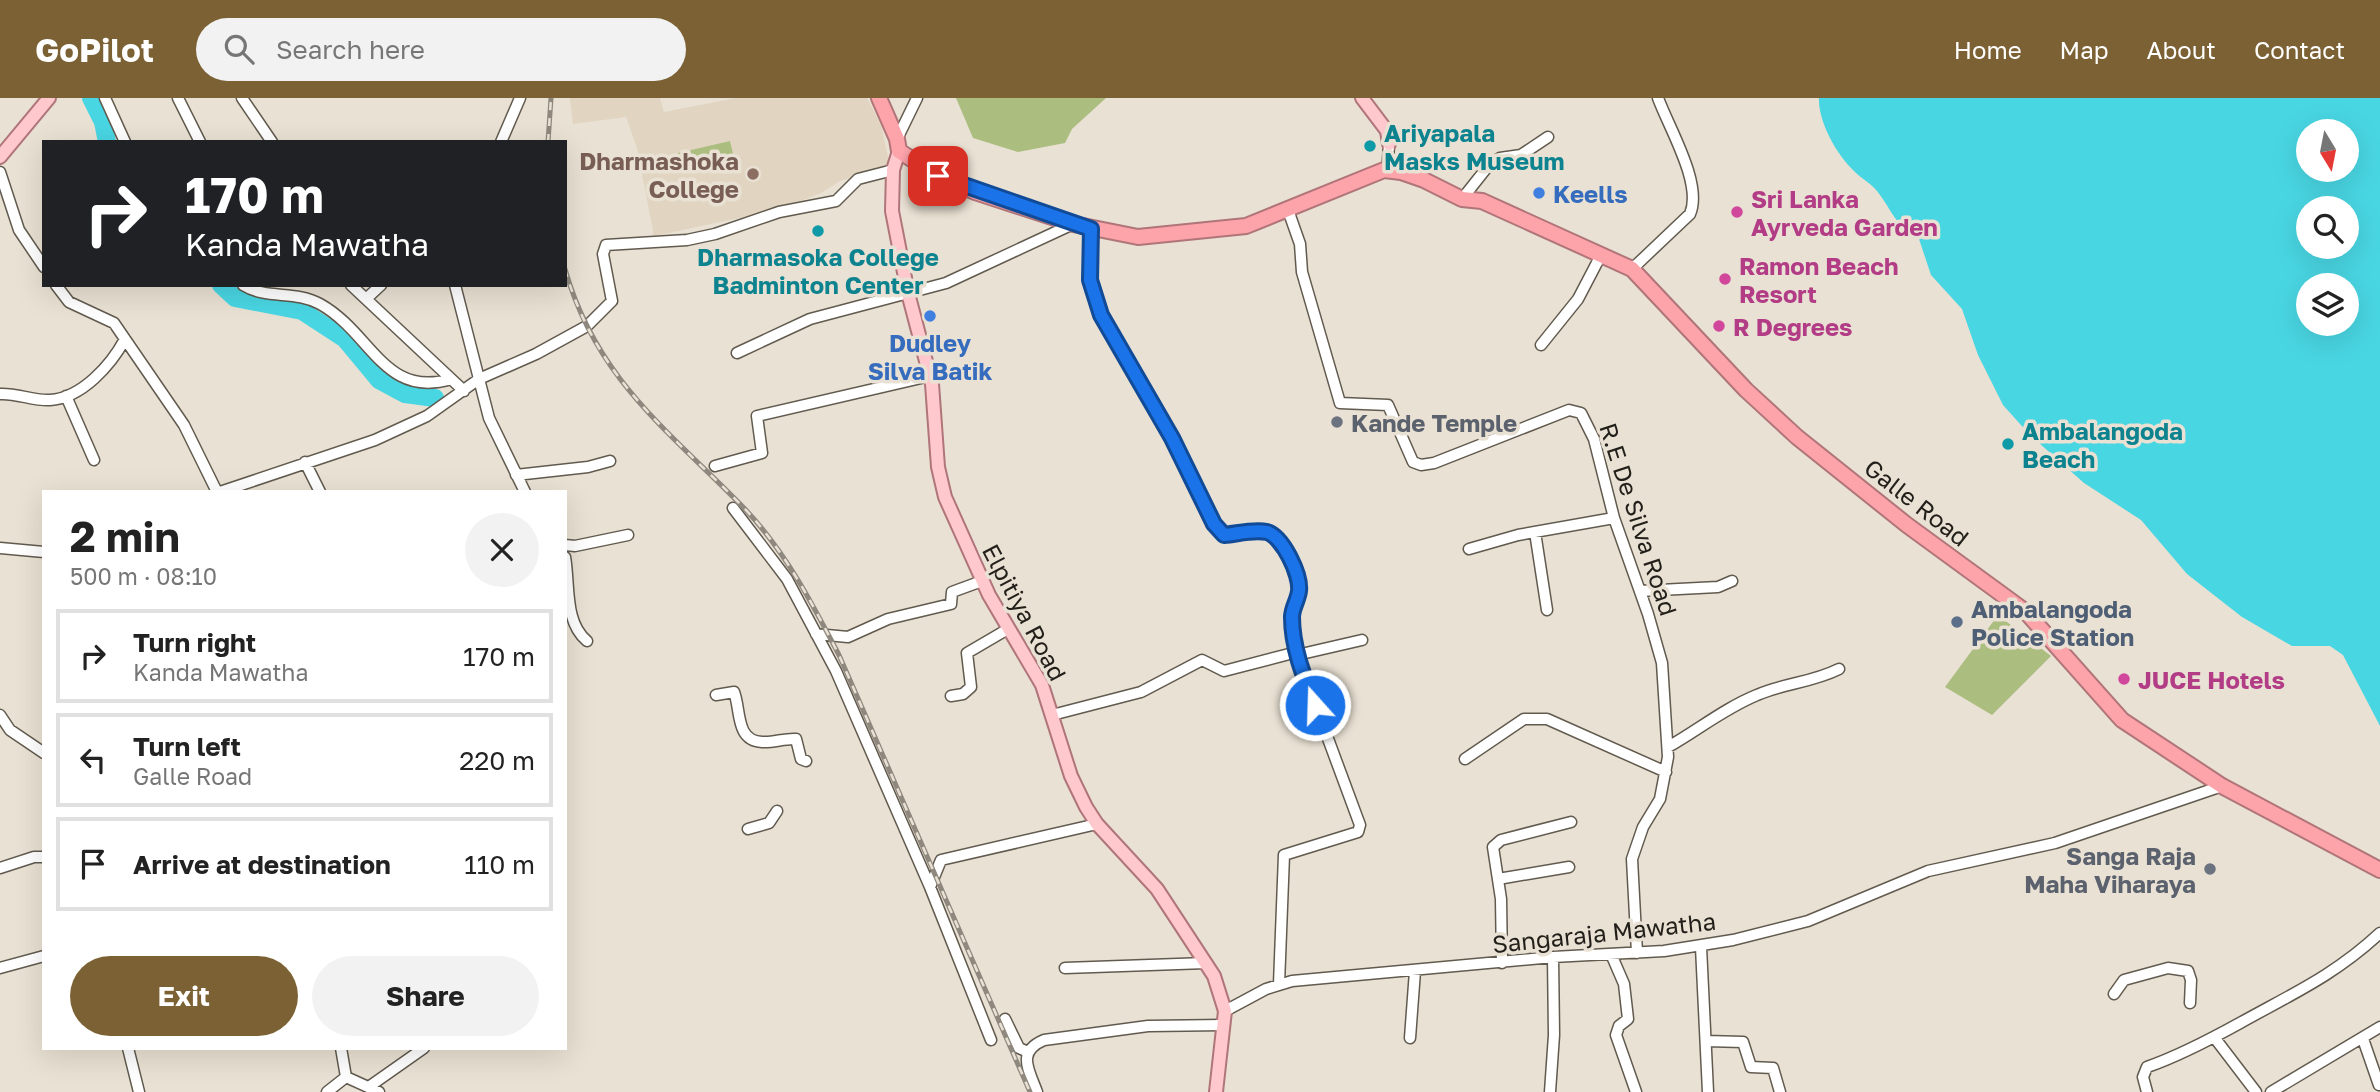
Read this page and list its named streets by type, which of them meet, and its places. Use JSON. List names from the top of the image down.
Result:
{
  "streets": {
    "highway": ["Galle Road"],
    "main road": ["Elpitiya Road"],
    "street": ["R.E De Silva Road", "Sangaraja Mawatha"]
  },
  "crossings": [
    ["Galle Road", "R.E De Silva Road"],
    ["Galle Road", "Elpitiya Road"],
    ["Galle Road", "Sangaraja Mawatha"],
    ["R.E De Silva Road", "Sangaraja Mawatha"],
    ["Elpitiya Road", "Sangaraja Mawatha"]
  ],
  "places": [
    "Ariyapala Masks Museum",
    "Dharmashoka College",
    "Keells",
    "Sri Lanka Ayrveda Garden",
    "Dharmasoka College Badminton Center",
    "Ramon Beach Resort",
    "Dudley Silva Batik",
    "R Degrees",
    "Kande Temple",
    "Ambalangoda Beach",
    "Ambalangoda Police Station",
    "JUCE Hotels",
    "Sanga Raja Maha Viharaya"
  ],
  "north": "bottom",
  "page": {
    "header": "GoPilot",
    "search": "Search here",
    "nav": [
      "Home",
      "Map",
      "About",
      "Contact"
    ],
    "turn": ["170 m", "Kanda Mawatha"],
    "heading": ["2 min", "500 m · 08:10"],
    "list": [
      {
        "name": "Turn right",
        "note": "Kanda Mawatha",
        "value": "170 m"
      },
      {
        "name": "Turn left",
        "note": "Galle Road",
        "value": "220 m"
      },
      {
        "name": "Arrive at destination",
        "value": "110 m"
      }
    ],
    "buttons": ["Exit", "Share"]
  }
}
